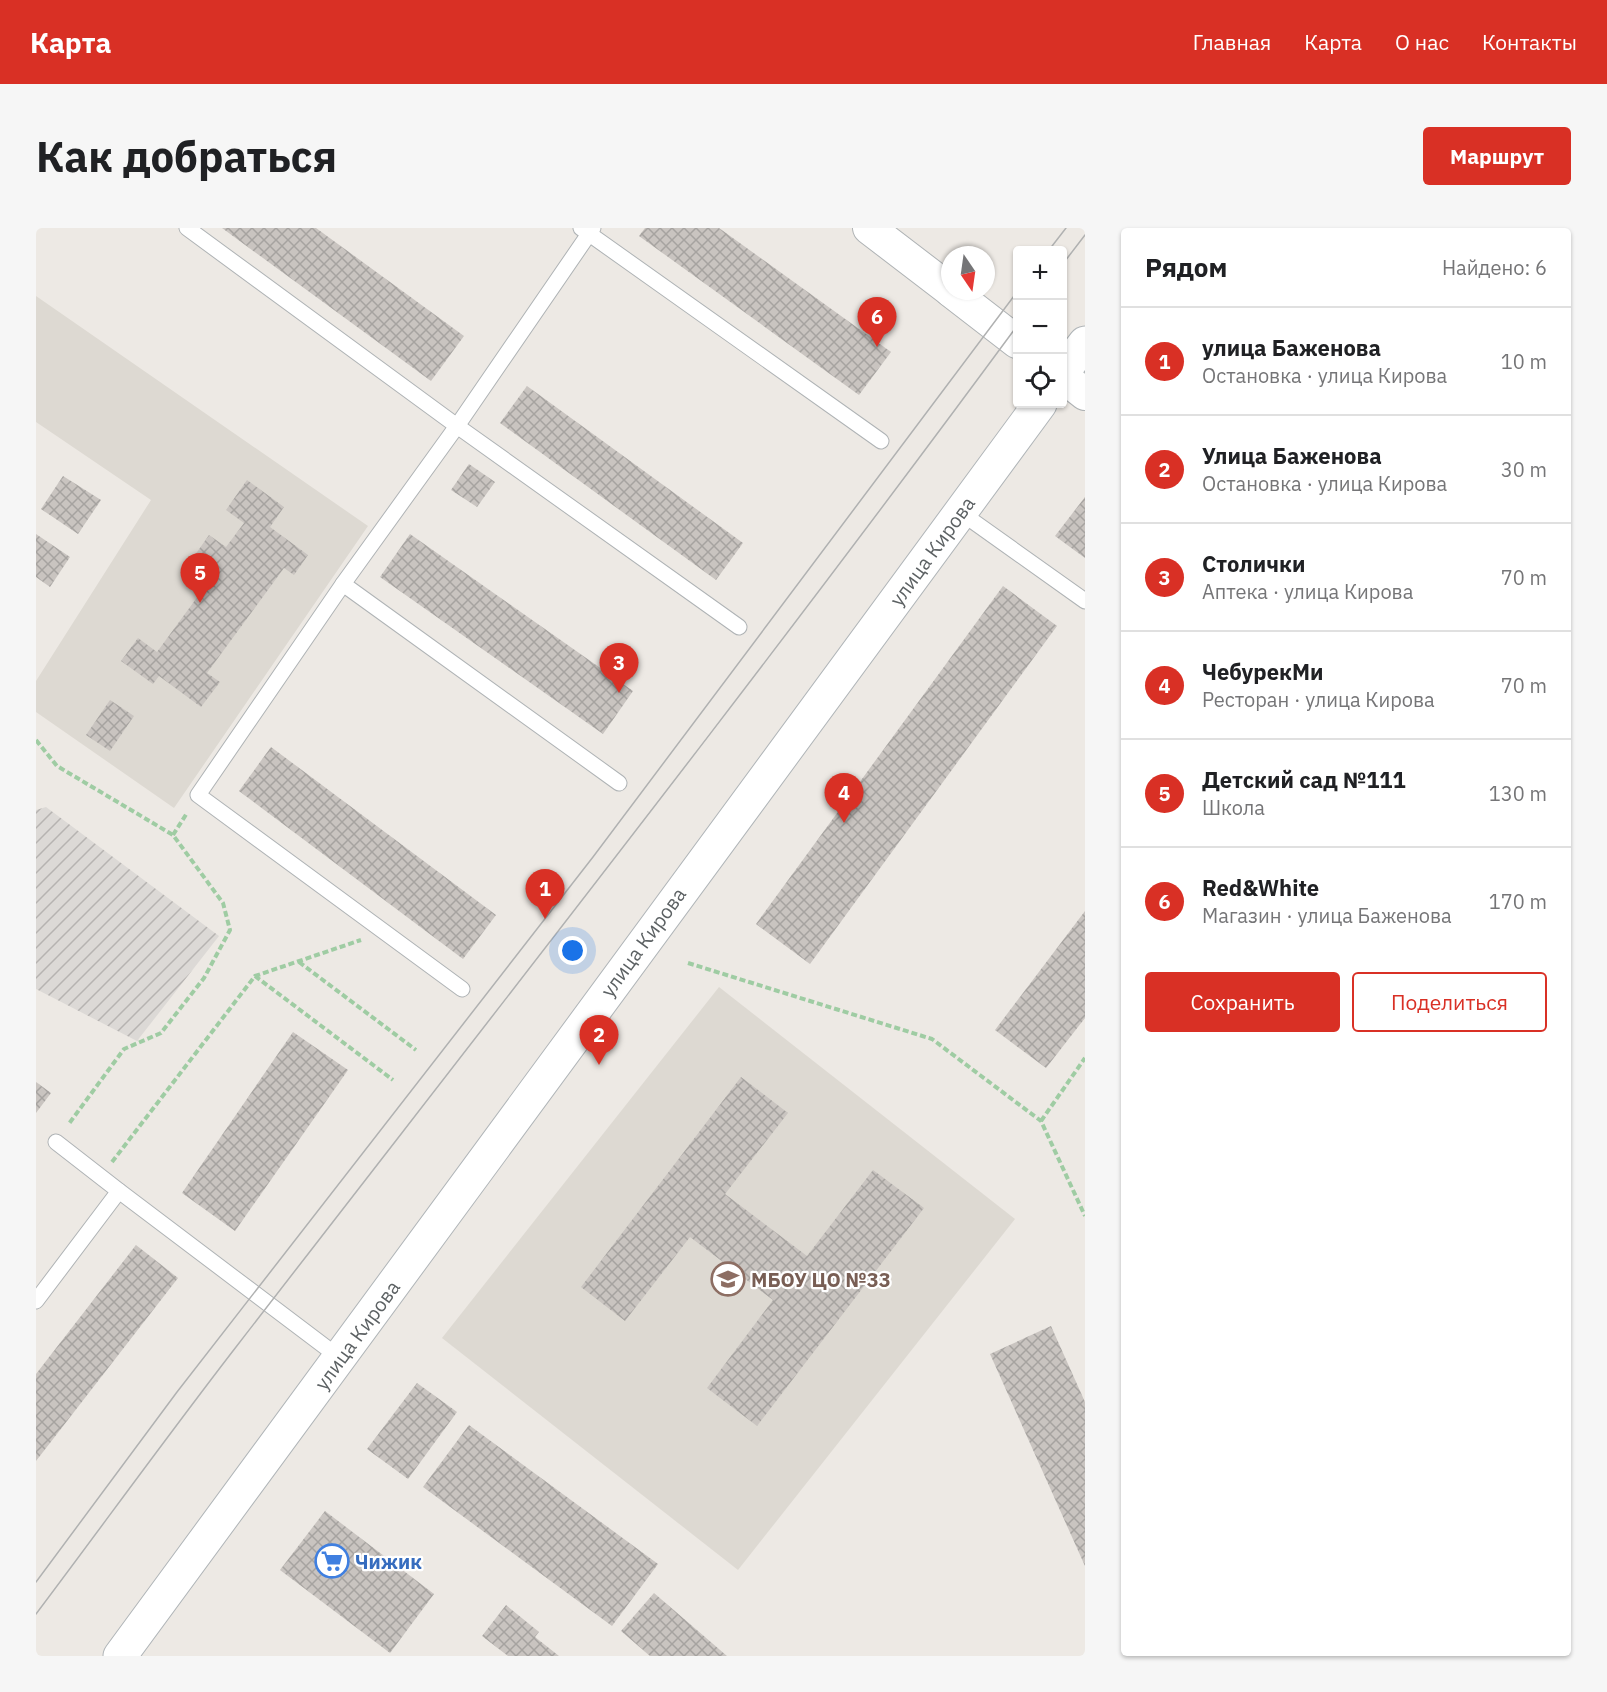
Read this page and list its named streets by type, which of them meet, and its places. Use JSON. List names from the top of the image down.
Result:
{
  "streets": {
    "street": ["улица Кирова"]
  },
  "places": {
    "school or university": ["МБОУ ЦО №33"],
    "supermarket": ["Чижик"]
  },
  "north": "bottom",
  "page": {
    "header": "Карта",
    "nav": [
      "Главная",
      "Карта",
      "О нас",
      "Контакты"
    ],
    "buttons": [
      "Маршрут",
      ["Сохранить", "Поделиться"]
    ],
    "title": "Как добраться",
    "heading": ["Рядом", "Найдено: 6"],
    "map_buttons": ["+", "−"],
    "pins": [
      "6",
      "5",
      "3",
      "4",
      "1",
      "2"
    ],
    "list": [
      {
        "mark": "1",
        "name": "улица Баженова",
        "note": "Остановка · улица Кирова",
        "value": "10 m"
      },
      {
        "mark": "2",
        "name": "Улица Баженова",
        "note": "Остановка · улица Кирова",
        "value": "30 m"
      },
      {
        "mark": "3",
        "name": "Столички",
        "note": "Аптека · улица Кирова",
        "value": "70 m"
      },
      {
        "mark": "4",
        "name": "ЧебурекМи",
        "note": "Ресторан · улица Кирова",
        "value": "70 m"
      },
      {
        "mark": "5",
        "name": "Детский сад №111",
        "note": "Школа",
        "value": "130 m"
      },
      {
        "mark": "6",
        "name": "Red&White",
        "note": "Магазин · улица Баженова",
        "value": "170 m"
      }
    ]
  }
}
